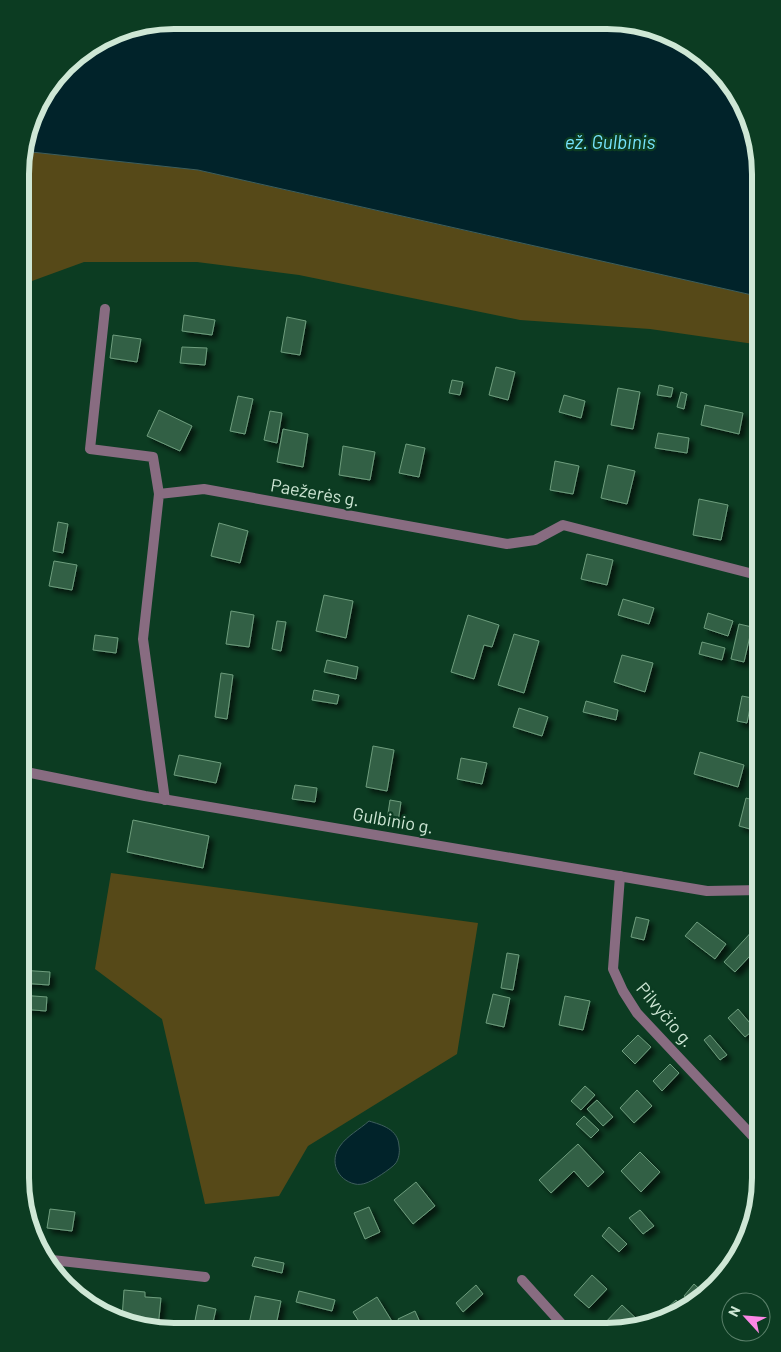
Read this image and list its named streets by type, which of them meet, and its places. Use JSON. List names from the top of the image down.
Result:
{
  "streets": {
    "street": ["Paežerės g.", "Gulbinio g.", "Pilvyčio g."]
  },
  "crossings": [
    ["Gulbinio g.", "Pilvyčio g."]
  ],
  "water": ["ež. Gulbinis"],
  "north": "top left"
}
